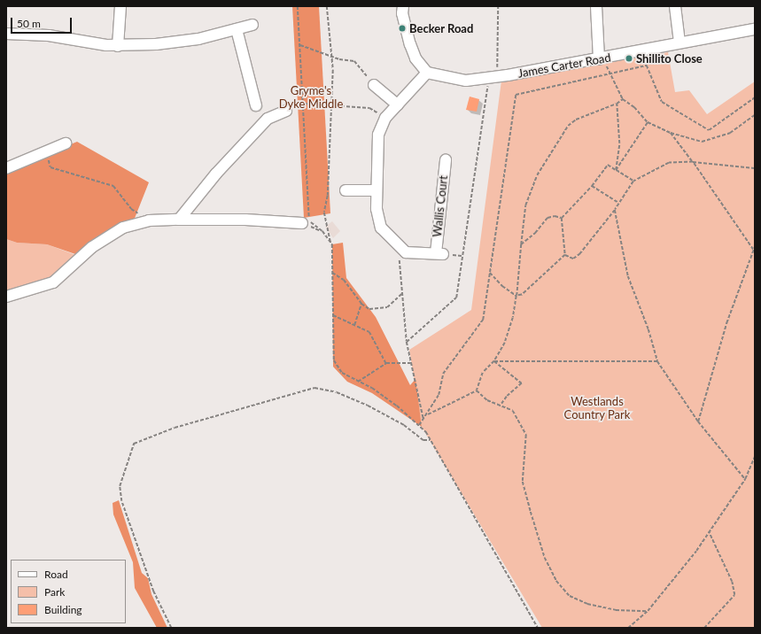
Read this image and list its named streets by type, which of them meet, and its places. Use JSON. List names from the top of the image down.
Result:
{
  "streets": {
    "street": ["James Carter Road", "Wallis Court"]
  },
  "parks": ["Gryme's Dyke Middle", "Westlands Country Park"],
  "places": ["Becker Road", "Shillito Close"],
  "legend": ["Road", "Park", "Building"],
  "scale_bar": "50 m"
}
